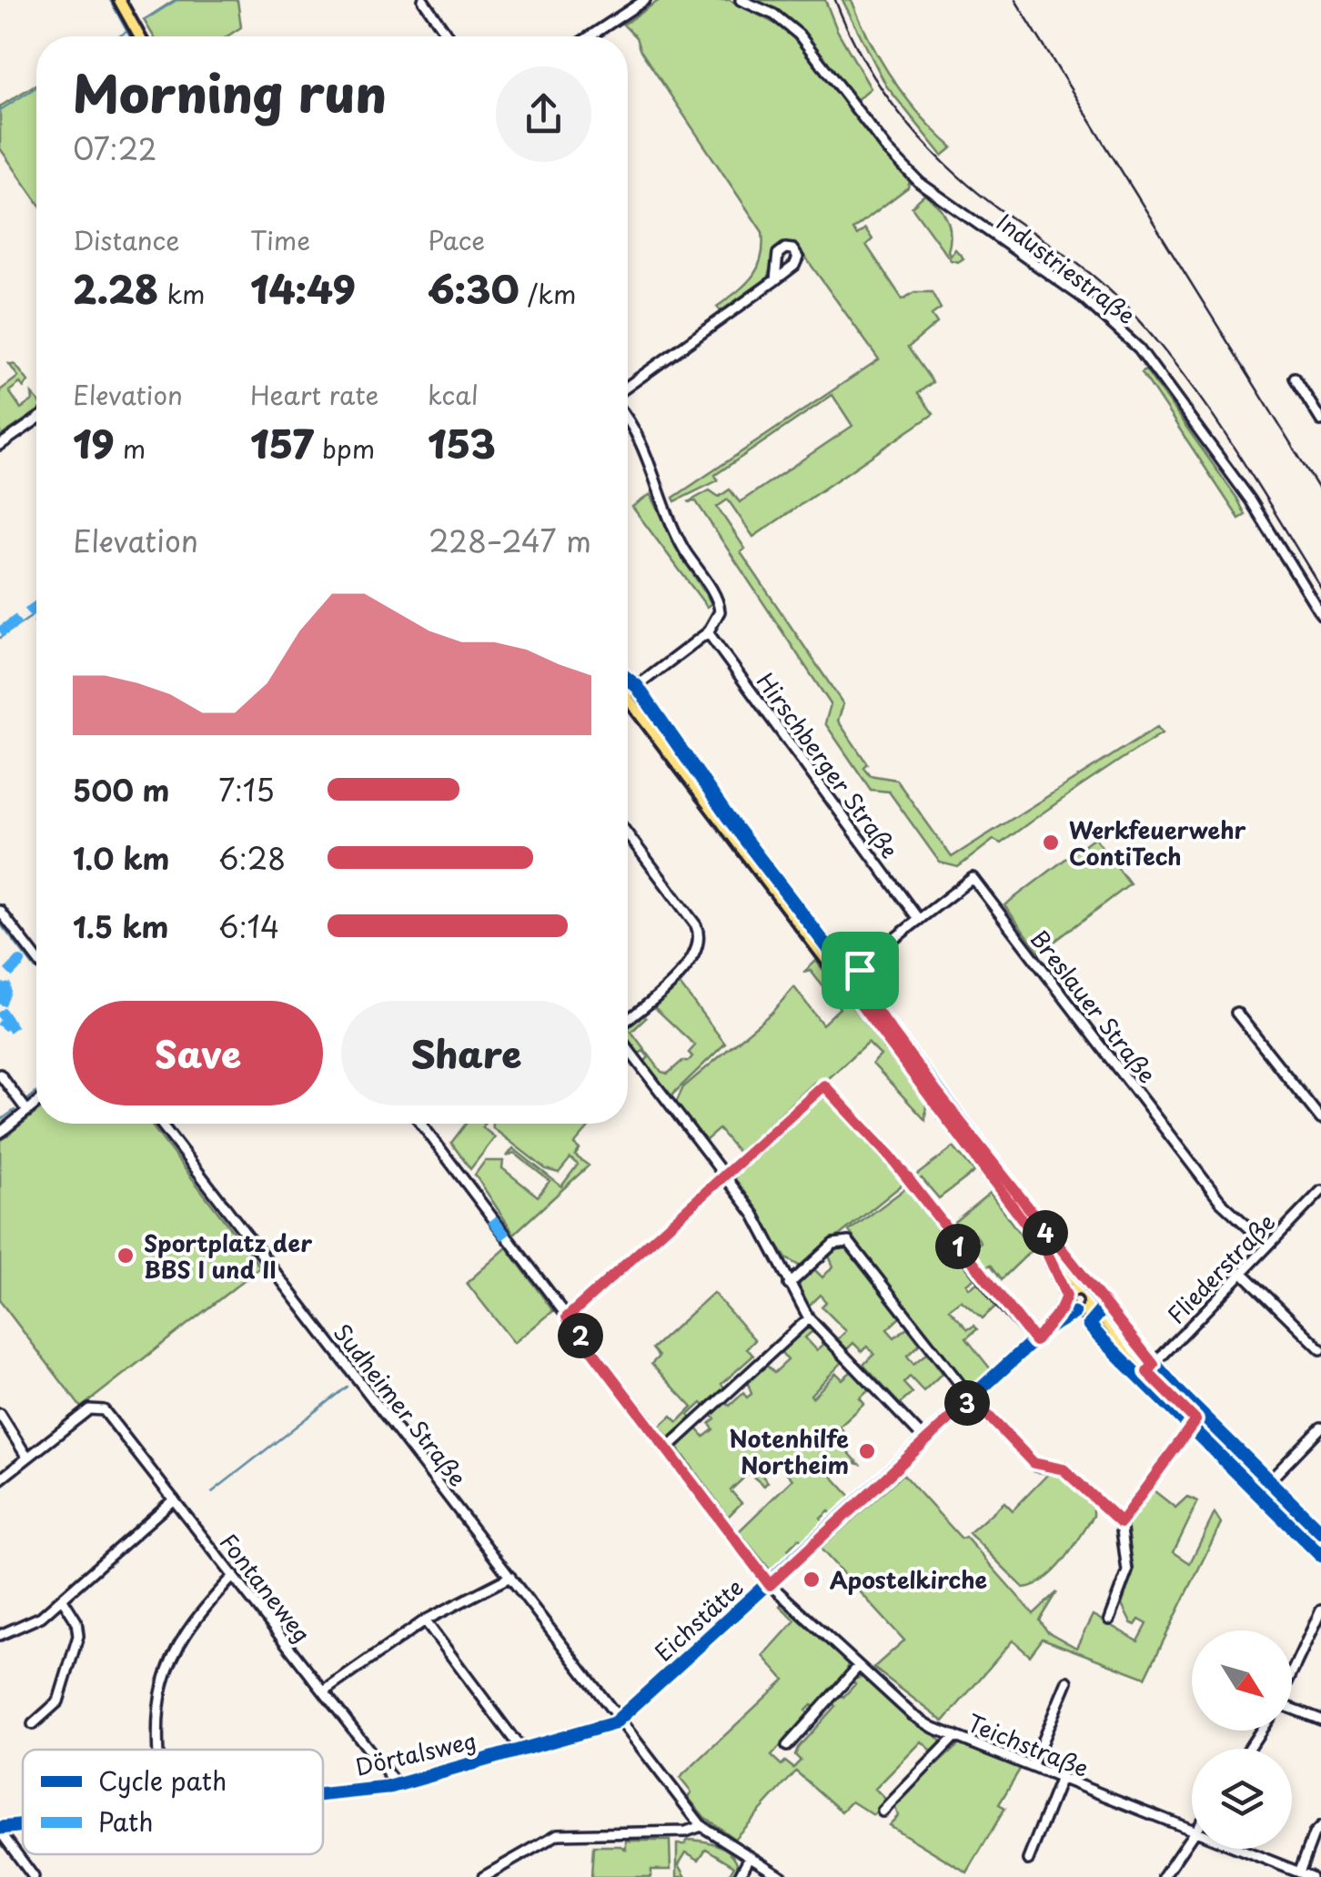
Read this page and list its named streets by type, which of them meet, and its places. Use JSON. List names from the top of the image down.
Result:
{
  "streets": {
    "street": [
      "Industriestraße",
      "Hirschberger Straße",
      "Breslauer Straße",
      "Fliederstraße",
      "Sudheimer Straße",
      "Fontaneweg",
      "Eichstätte",
      "Teichstraße",
      "Dörtalsweg"
    ]
  },
  "crossings": [
    ["Hirschberger Straße", "Breslauer Straße"],
    ["Breslauer Straße", "Fliederstraße"],
    ["Sudheimer Straße", "Eichstätte"],
    ["Sudheimer Straße", "Dörtalsweg"],
    ["Fontaneweg", "Dörtalsweg"],
    ["Eichstätte", "Teichstraße"],
    ["Eichstätte", "Dörtalsweg"]
  ],
  "places": [
    "Werkfeuerwehr ContiTech",
    "Sportplatz der BBS I und II",
    "Notenhilfe Northeim",
    "Apostelkirche"
  ],
  "legend": ["Cycle path", "Path"],
  "north": "bottom right",
  "page": {
    "heading": ["Morning run", "07:22"],
    "stats": [
      ["Distance", "2.28 km"],
      ["Time", "14:49"],
      ["Pace", "6:30 /km"],
      ["Elevation", "19 m"],
      ["Heart rate", "157 bpm"],
      ["kcal", "153"]
    ],
    "chart": ["Elevation", "228–247 m"],
    "list": [
      {
        "name": "500 m",
        "note": "7:15"
      },
      {
        "name": "1.0 km",
        "note": "6:28"
      },
      {
        "name": "1.5 km",
        "note": "6:14"
      }
    ],
    "buttons": ["Save", "Share"],
    "pins": [
      "4",
      "1",
      "2",
      "3"
    ]
  }
}
